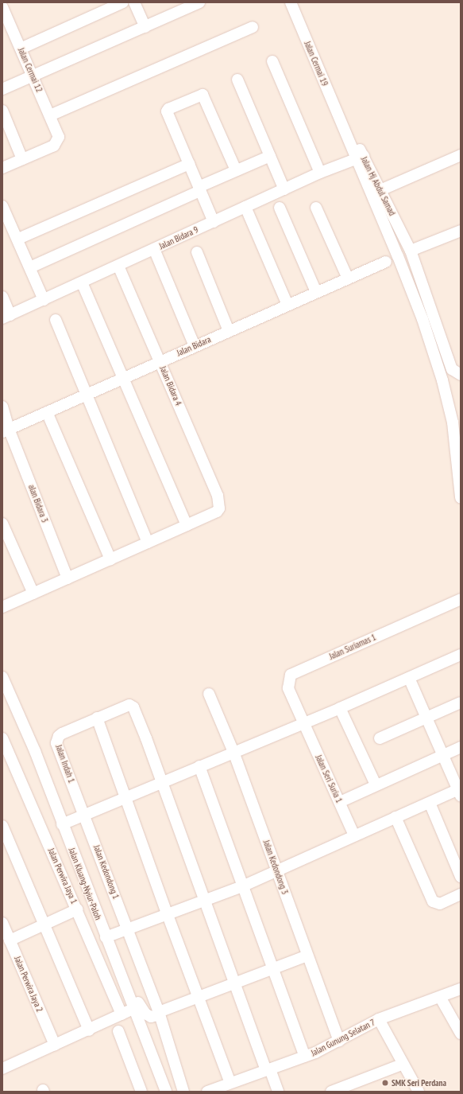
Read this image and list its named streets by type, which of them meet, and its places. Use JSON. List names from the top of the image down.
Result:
{
  "streets": {
    "street": [
      "Jalan Cermai 19",
      "Jalan Cermai 12",
      "Jalan Hj Abdul Samad",
      "Jalan Bidara 9",
      "Jalan Bidara",
      "Jalan Bidara 4",
      "alan Bidara 3",
      "Jalan Suriamas 1",
      "Jalan Indah 1",
      "Jalan Seri Suria 1",
      "Jalan Kedondong 3",
      "Jalan Kedondong 1",
      "Jalan Perwira Jaya 1",
      "Jalan Kluang-Nyiur-Paloh",
      "Jalan Perwira Jaya 2",
      "Jalan Gunung Selatan 7"
    ]
  },
  "crossings": [
    ["Jalan Cermai 19", "Jalan Hj Abdul Samad"],
    ["Jalan Hj Abdul Samad", "Jalan Bidara 9"],
    ["Jalan Bidara 9", "Jalan Bidara 4"],
    ["Jalan Bidara", "Jalan Bidara 4"],
    ["Jalan Bidara", "alan Bidara 3"],
    ["Jalan Suriamas 1", "Jalan Seri Suria 1"],
    ["Jalan Indah 1", "Jalan Kedondong 1"],
    ["Jalan Kedondong 3", "Jalan Gunung Selatan 7"]
  ],
  "places": ["SMK Seri Perdana"]
}
